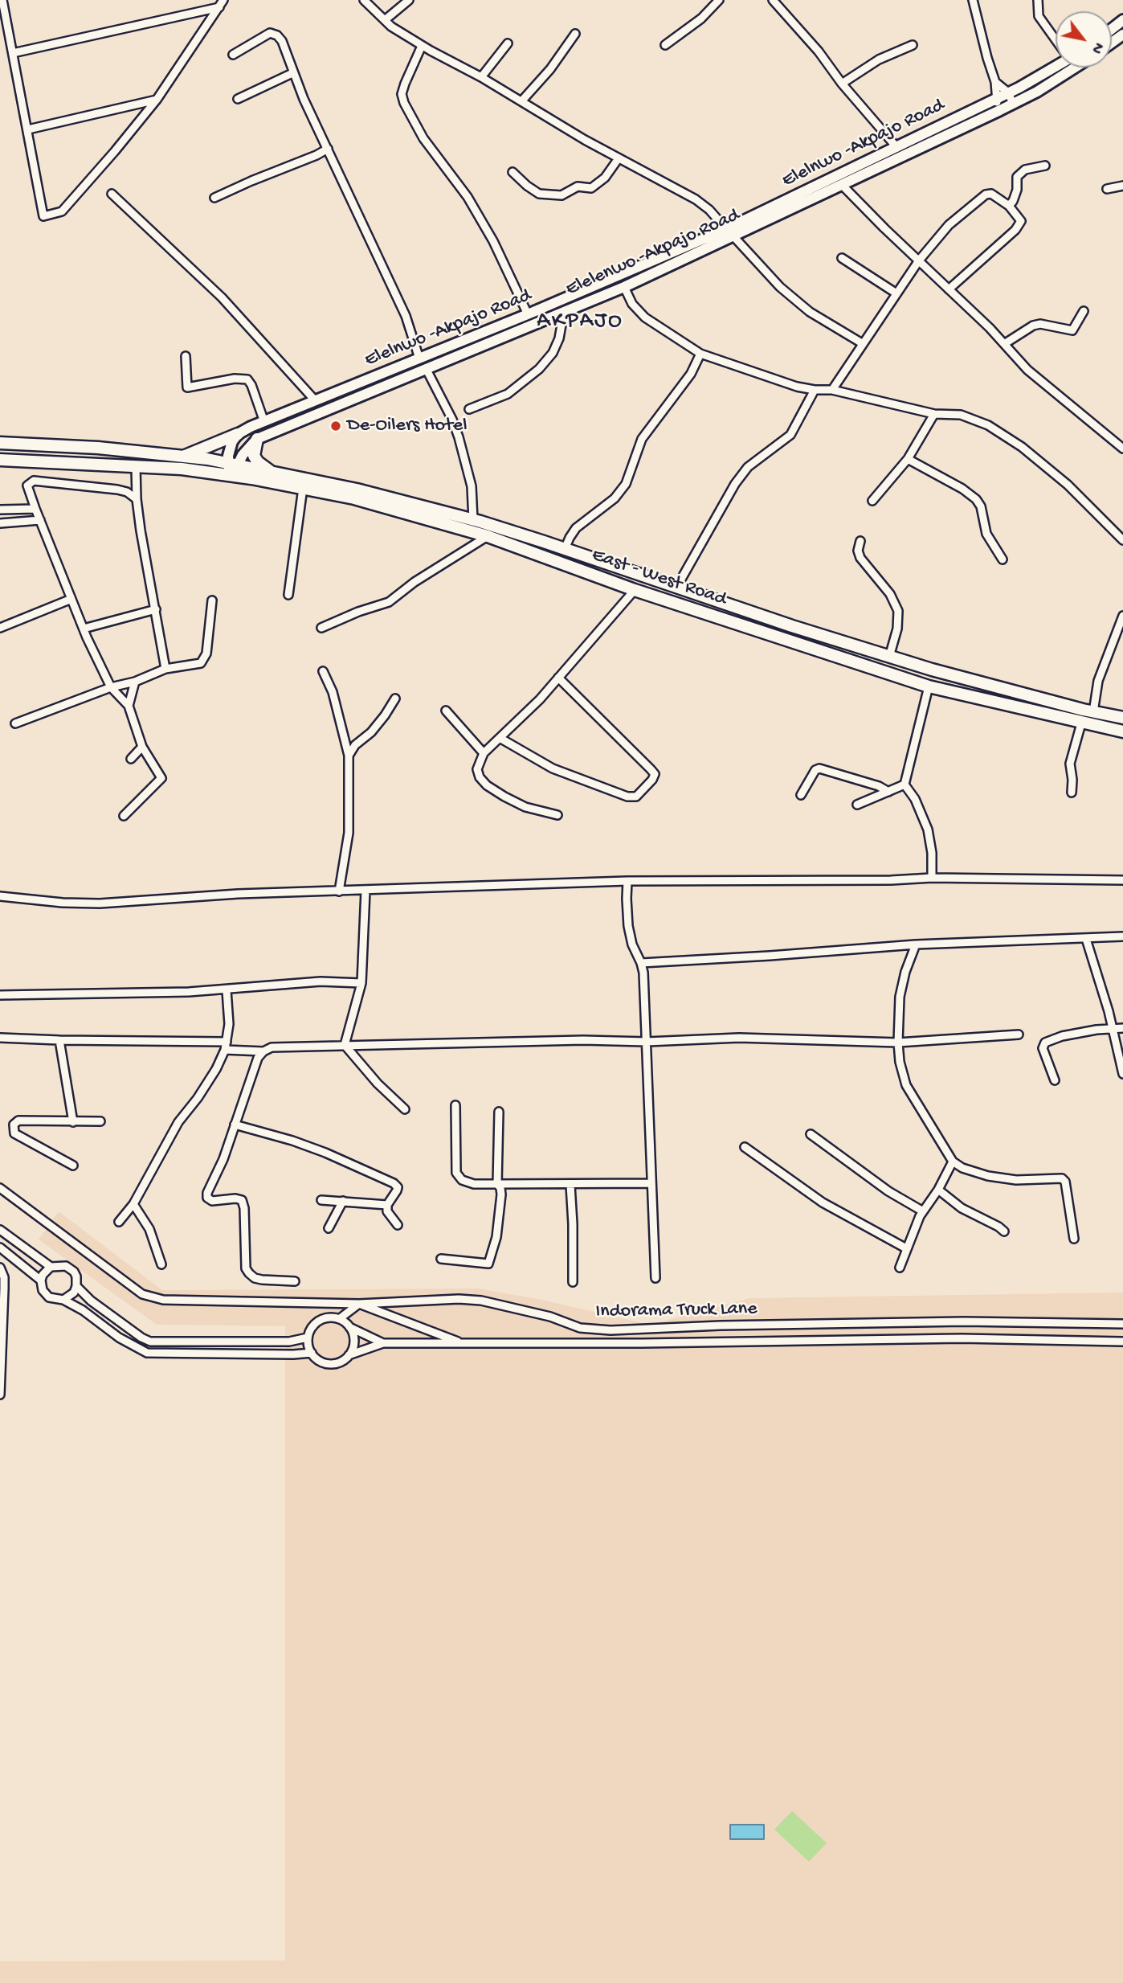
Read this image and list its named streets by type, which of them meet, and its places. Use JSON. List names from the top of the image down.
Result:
{
  "streets": {
    "main road": ["Elelnwo -Akpajo Road", "Elelenwo -Akpajo Road", "East - West Road"],
    "street": ["Indorama Truck Lane"]
  },
  "crossings": [
    ["Elelnwo -Akpajo Road", "Elelenwo -Akpajo Road"],
    ["Elelenwo -Akpajo Road", "East - West Road"]
  ],
  "districts": ["AKPAJO"],
  "places": ["De-Oilers Hotel"],
  "north": "bottom right"
}
